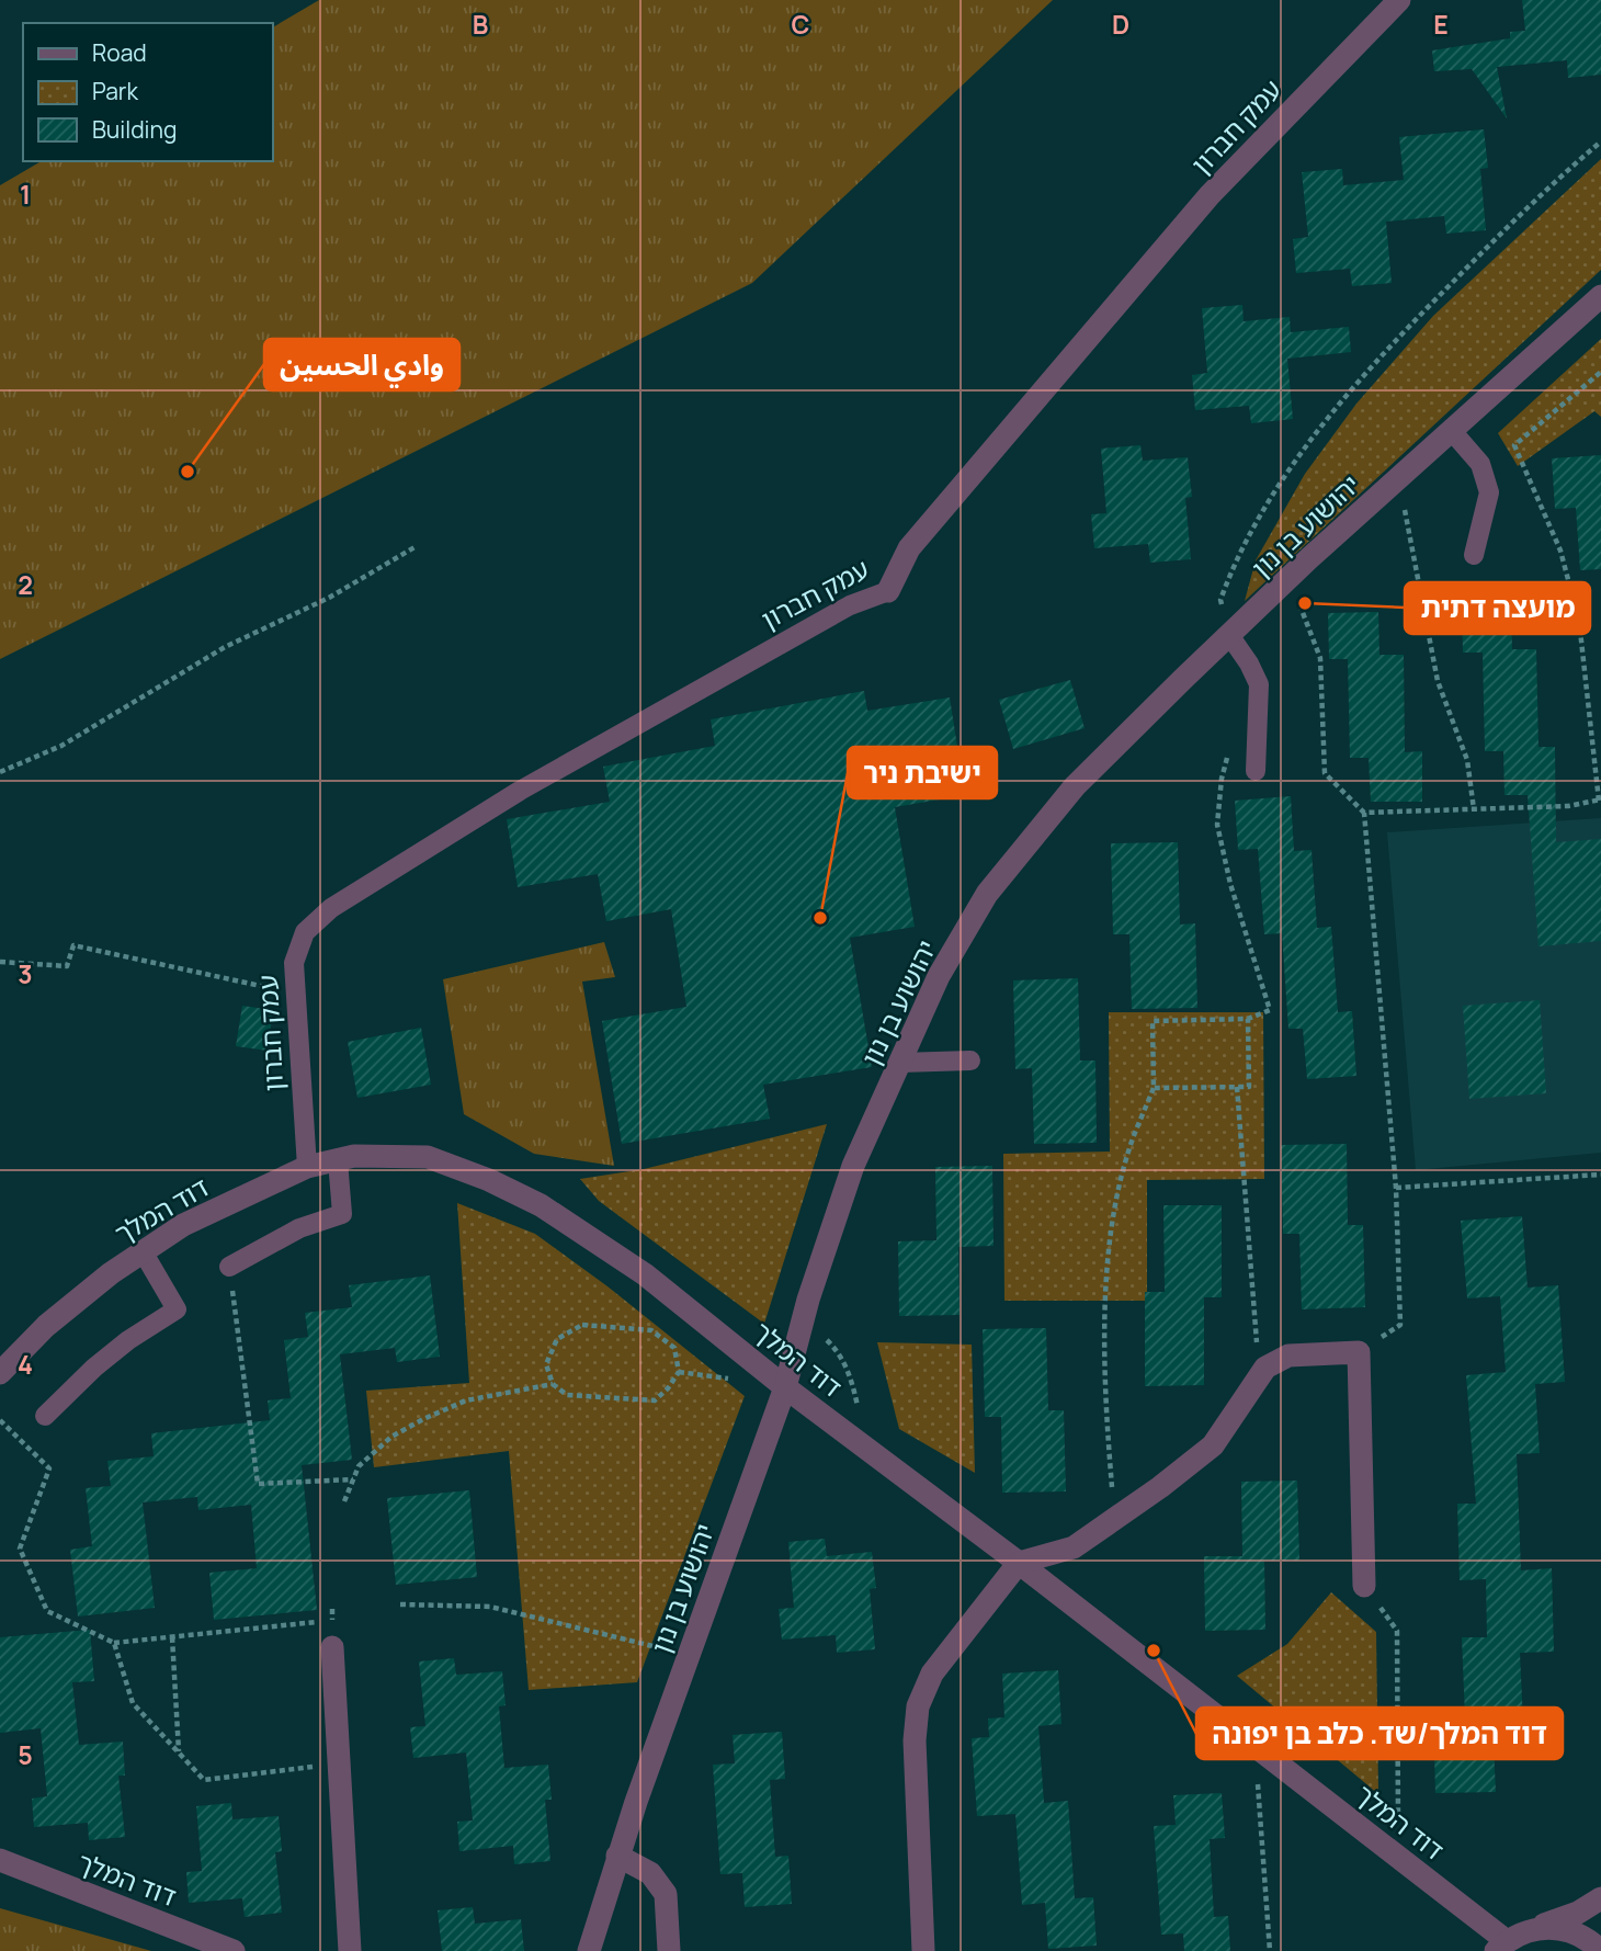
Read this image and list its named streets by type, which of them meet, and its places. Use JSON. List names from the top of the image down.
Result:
{
  "streets": {
    "street": ["עמק חברון", "יהושוע בן נון", "דוד המלך"]
  },
  "crossings": [
    ["עמק חברון", "דוד המלך"],
    ["יהושוע בן נון", "דוד המלך"]
  ],
  "places": [
    "وادي الحسين",
    "מועצה דתית",
    "ישיבת ניר",
    "דוד המלך/שד. כלב בן יפונה"
  ],
  "legend": ["Road", "Park", "Building"],
  "grid": {
    "columns": [
      "B",
      "C",
      "D",
      "E"
    ],
    "rows": [
      "1",
      "2",
      "3",
      "4",
      "5"
    ]
  }
}
